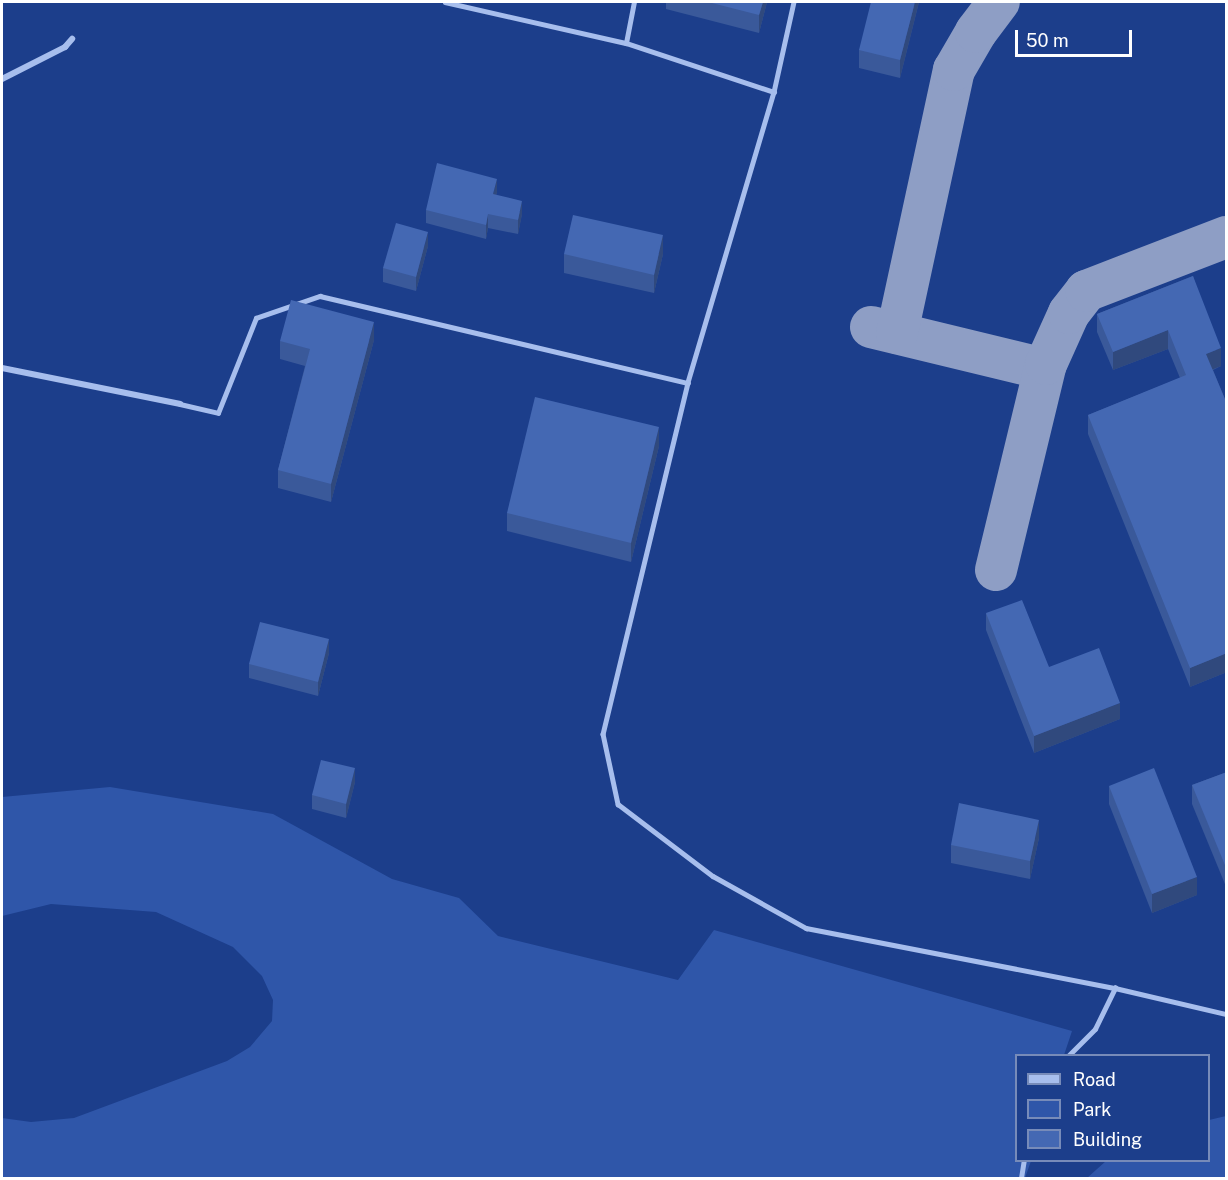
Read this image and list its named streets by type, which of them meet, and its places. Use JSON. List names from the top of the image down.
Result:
{
  "legend": ["Road", "Park", "Building"],
  "scale_bar": "50 m"
}
